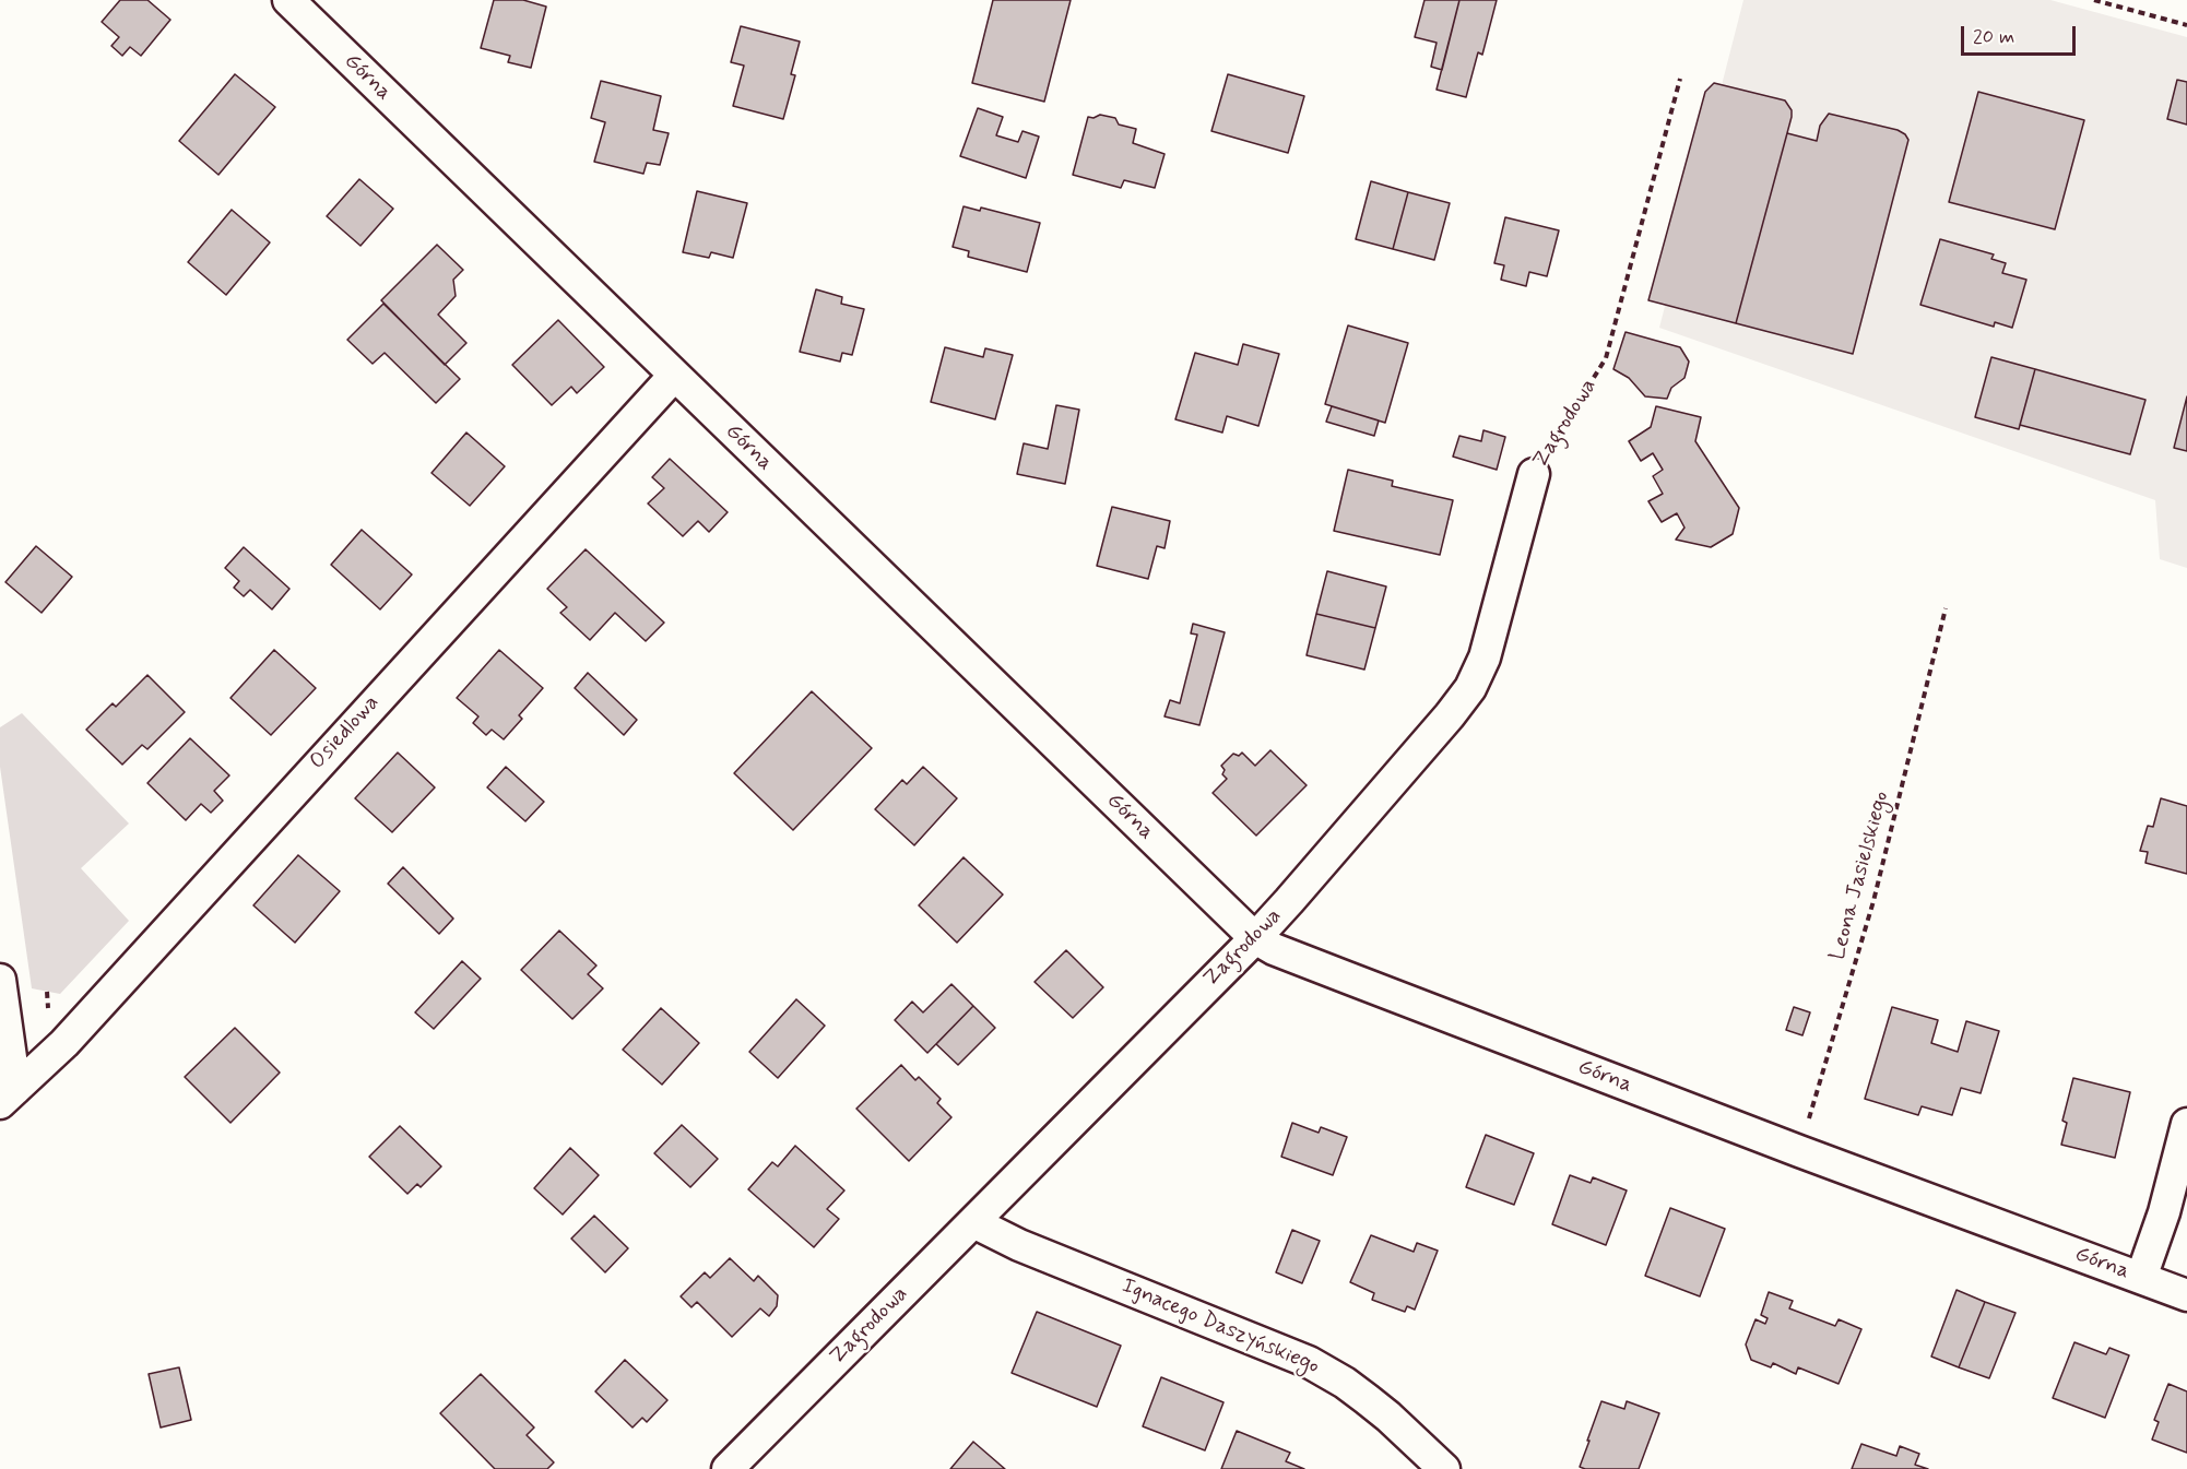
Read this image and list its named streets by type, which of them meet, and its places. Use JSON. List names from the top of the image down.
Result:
{
  "streets": {
    "street": [
      "Górna",
      "Zagrodowa",
      "Osiedlowa",
      "Ignacego Daszyńskiego"
    ],
    "path": ["Leona Jasielskiego"]
  },
  "crossings": [
    ["Górna", "Zagrodowa"],
    ["Górna", "Osiedlowa"],
    ["Górna", "Leona Jasielskiego"],
    ["Zagrodowa", "Ignacego Daszyńskiego"]
  ],
  "scale_bar": "20 m"
}
